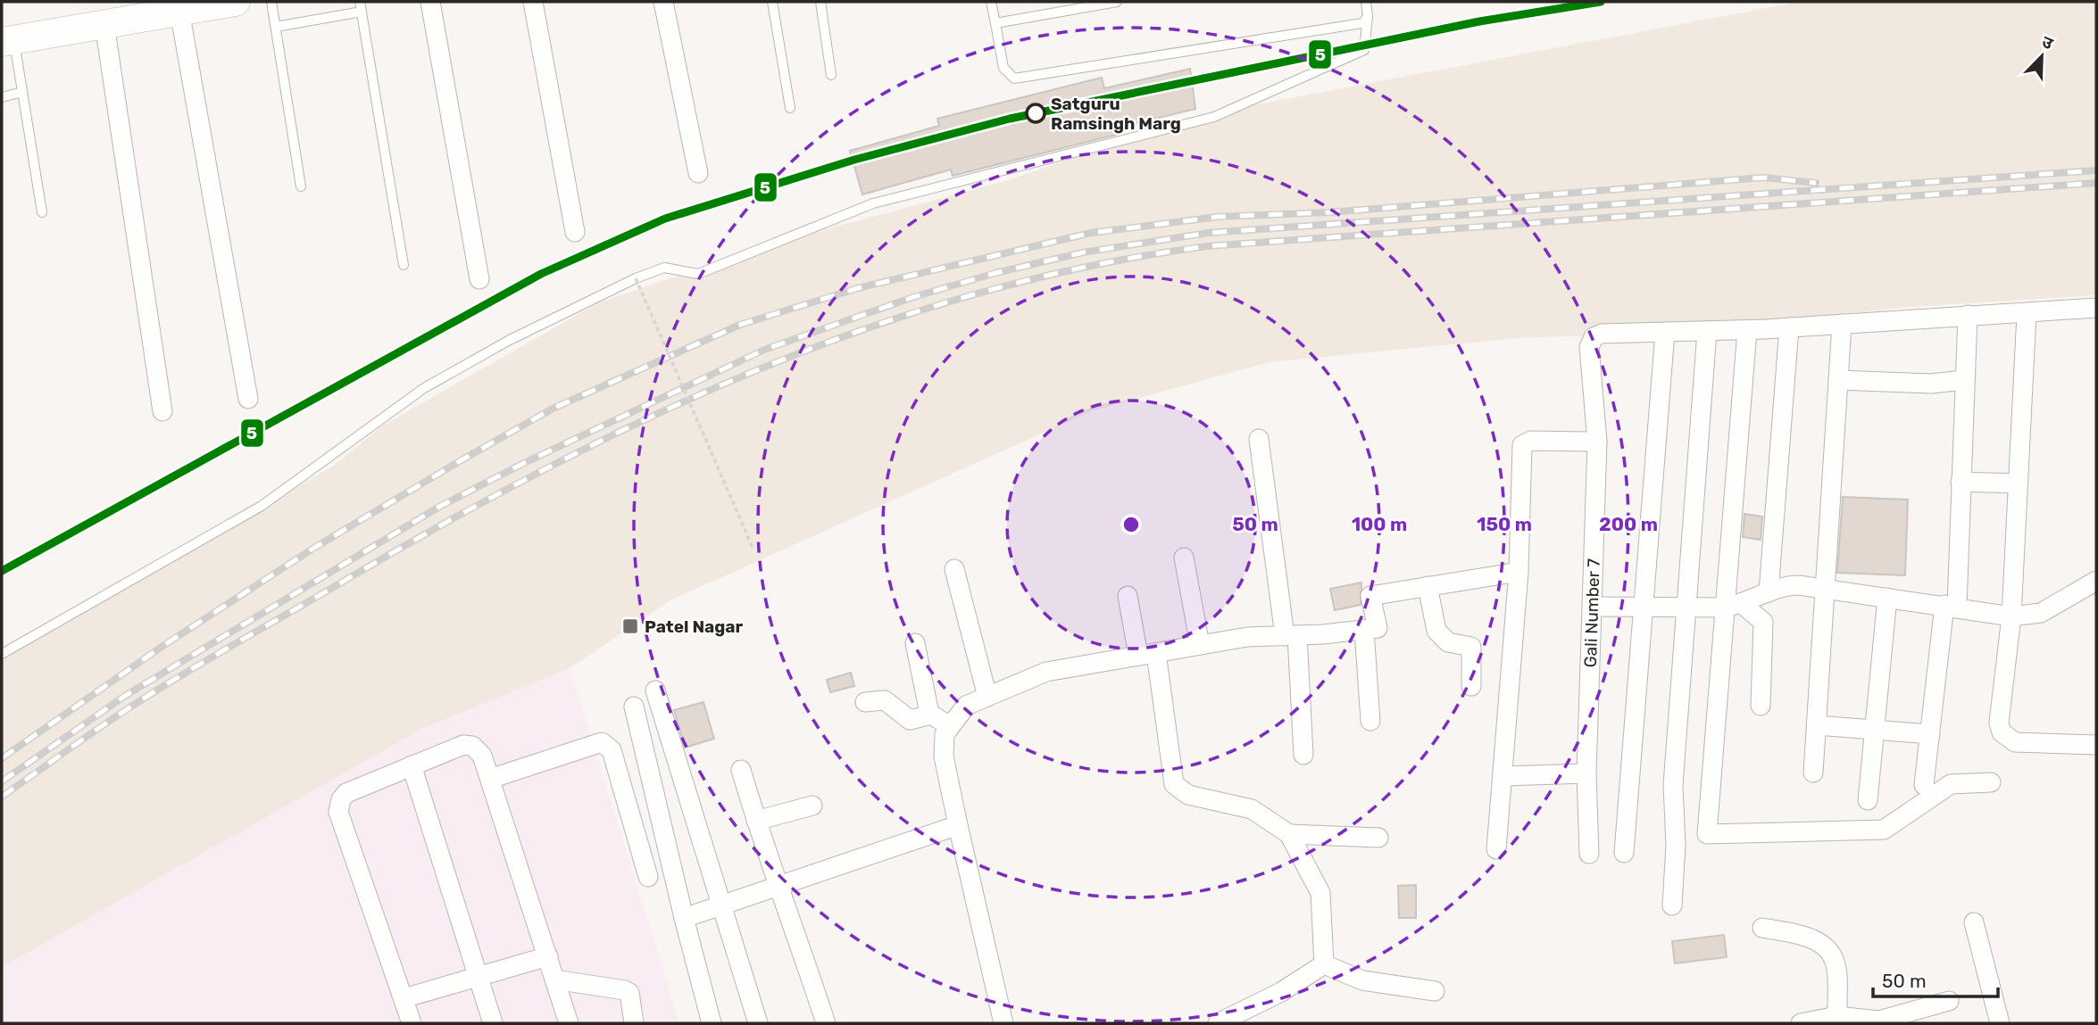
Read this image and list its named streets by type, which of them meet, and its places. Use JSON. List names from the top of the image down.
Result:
{
  "streets": {
    "street": ["Gali Number 7"]
  },
  "places": {
    "other": ["Satguru Ramsingh Marg"],
    "transit": ["Patel Nagar"]
  },
  "lines": ["transit line 5"],
  "scale_bar": "50 m",
  "north": "top right",
  "rings": [
    "50 m",
    "100 m",
    "150 m",
    "200 m"
  ]
}
